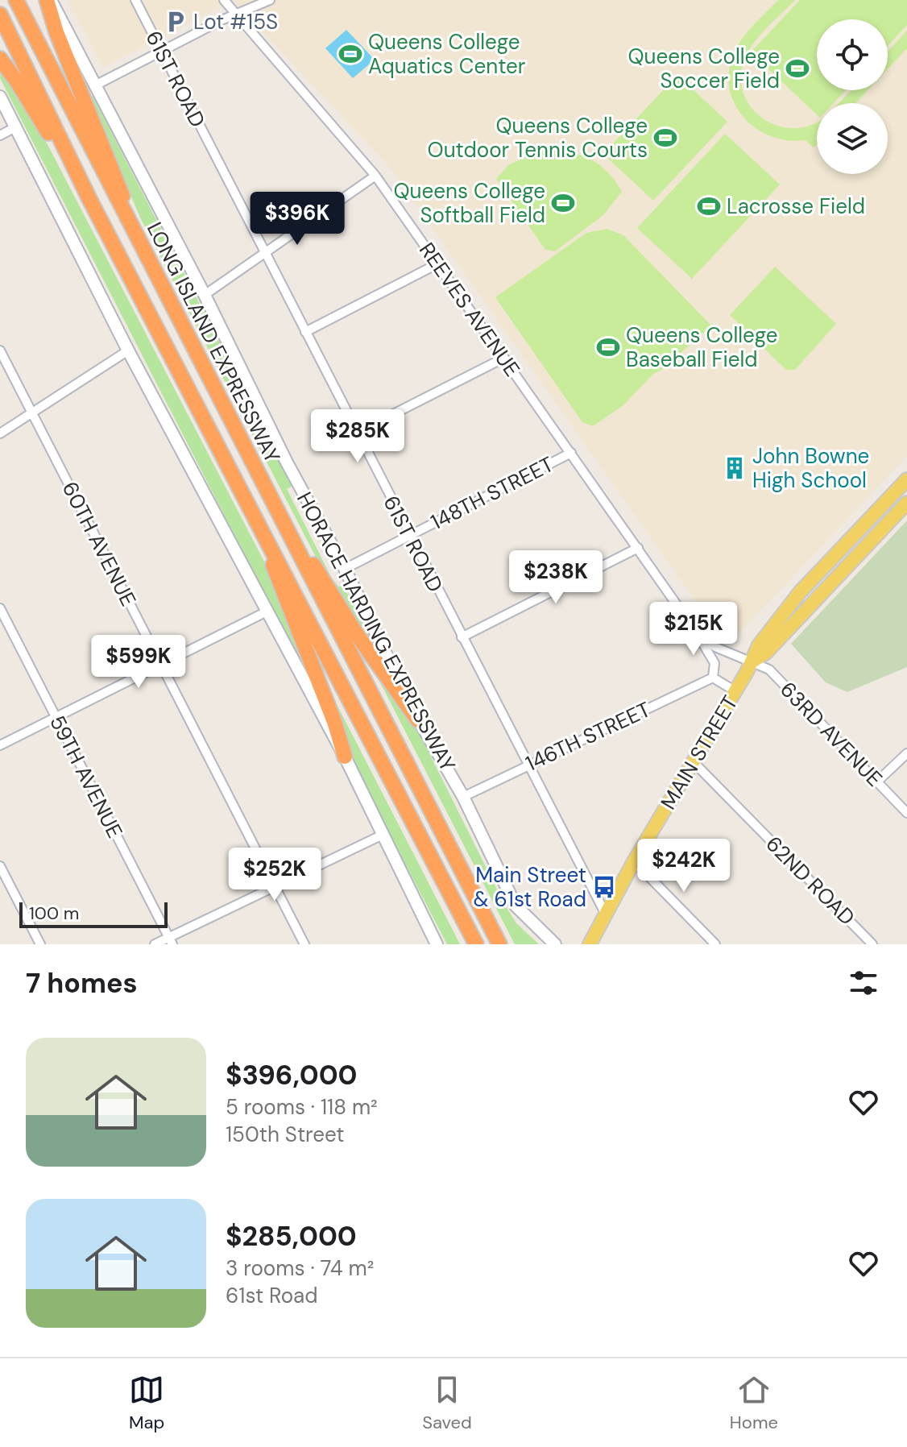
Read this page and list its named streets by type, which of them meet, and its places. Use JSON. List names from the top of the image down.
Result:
{
  "streets": {
    "highway": ["LONG ISLAND EXPRESSWAY"],
    "main road": ["HORACE HARDING EXPRESSWAY", "MAIN STREET"],
    "street": [
      "61ST ROAD",
      "REEVES AVENUE",
      "148TH STREET",
      "60TH AVENUE",
      "63RD AVENUE",
      "146TH STREET",
      "59TH AVENUE",
      "62ND ROAD"
    ]
  },
  "crossings": [
    ["61ST ROAD", "148TH STREET"],
    ["61ST ROAD", "146TH STREET"],
    ["61ST ROAD", "MAIN STREET"],
    ["REEVES AVENUE", "148TH STREET"],
    ["REEVES AVENUE", "63RD AVENUE"],
    ["REEVES AVENUE", "146TH STREET"],
    ["REEVES AVENUE", "MAIN STREET"],
    ["148TH STREET", "HORACE HARDING EXPRESSWAY"],
    ["HORACE HARDING EXPRESSWAY", "146TH STREET"],
    ["63RD AVENUE", "MAIN STREET"],
    ["MAIN STREET", "62ND ROAD"]
  ],
  "places": {
    "parking": ["Lot #15S"],
    "sports": [
      "Queens College Aquatics Center",
      "Queens College Soccer Field",
      "Queens College Outdoor Tennis Courts",
      "Queens College Softball Field",
      "Lacrosse Field",
      "Queens College Baseball Field"
    ],
    "building": ["John Bowne High School"],
    "bus stop": ["Main Street & 61st Road"]
  },
  "scale_bar": "100 m",
  "page": {
    "price": [
      "$396K",
      "$285K",
      "$238K",
      "$215K",
      "$599K",
      "$242K",
      "$252K"
    ],
    "scale": "100 m",
    "heading": "7 homes",
    "list": [
      {
        "name": "$396,000",
        "note": "5 rooms · 118 m² · 150th Street"
      },
      {
        "name": "$285,000",
        "note": "3 rooms · 74 m² · 61st Road"
      }
    ],
    "tabs": ["Map", "Saved", "Home"]
  }
}
